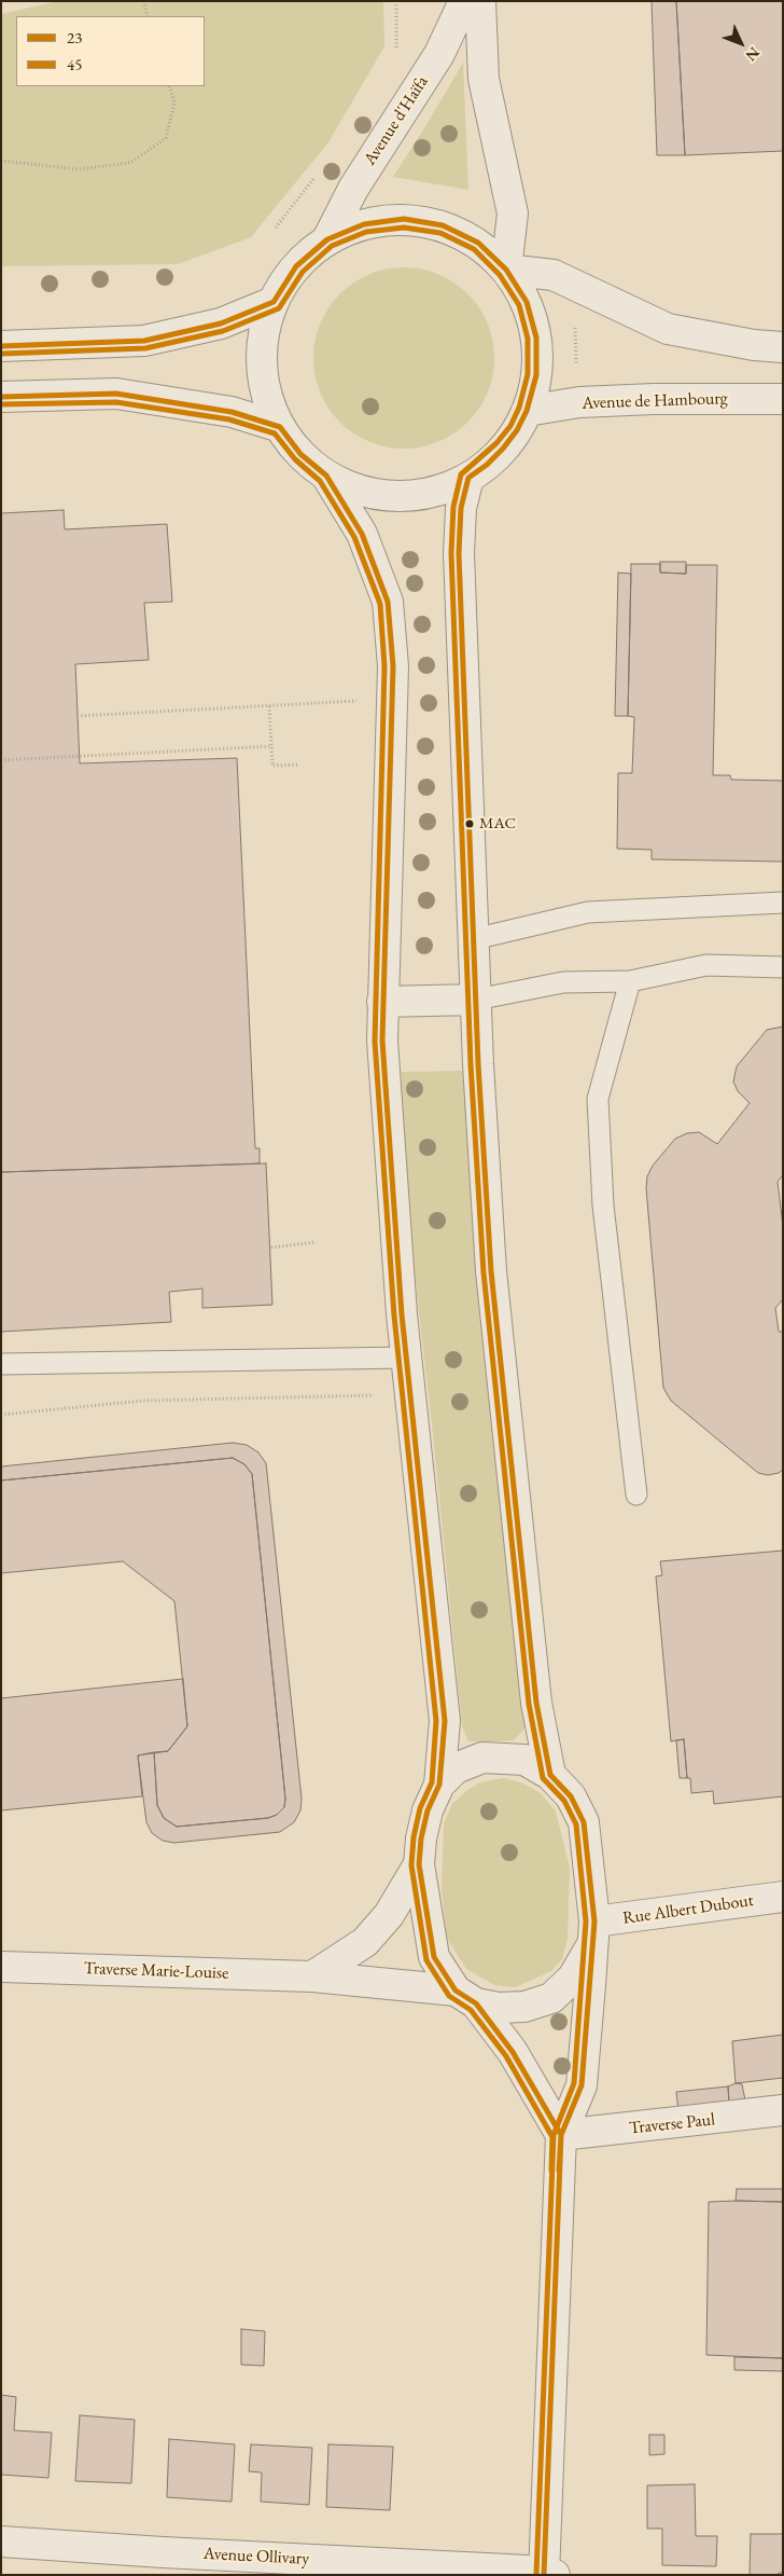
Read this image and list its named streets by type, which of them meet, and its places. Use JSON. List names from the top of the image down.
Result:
{
  "streets": {
    "street": [
      "Avenue d'Haïfa",
      "Avenue de Hambourg",
      "Rue Albert Dubout",
      "Traverse Marie-Louise",
      "Traverse Paul",
      "Avenue Ollivary"
    ]
  },
  "crossings": [
    ["Rue Albert Dubout", "Traverse Marie-Louise"]
  ],
  "places": ["MAC"],
  "lines": ["transit line 23", "transit line 45"],
  "legend": ["23", "45"],
  "north": "bottom right"
}
